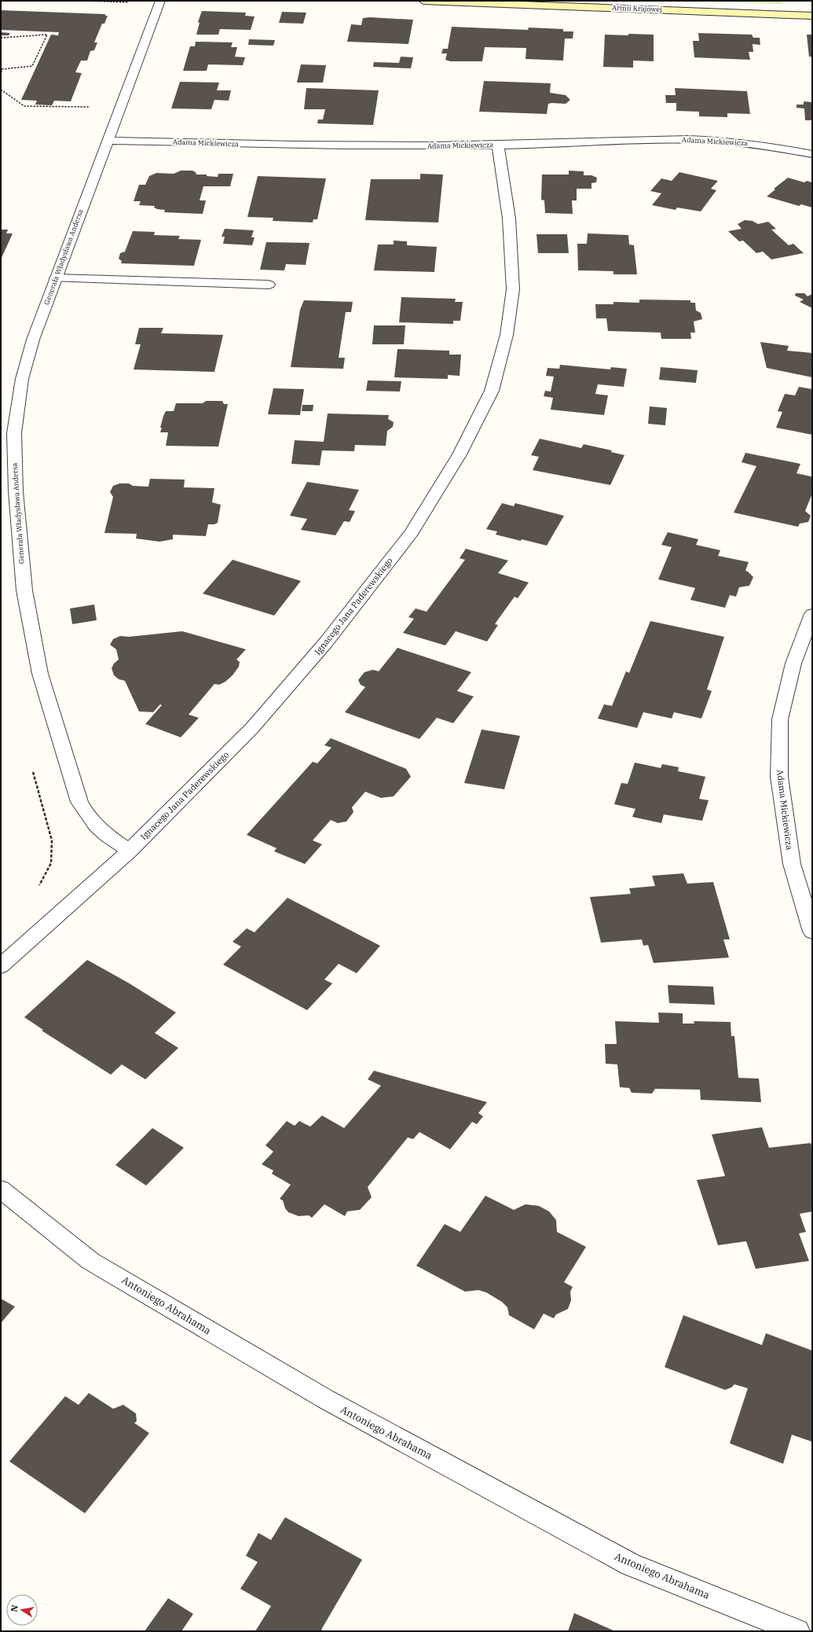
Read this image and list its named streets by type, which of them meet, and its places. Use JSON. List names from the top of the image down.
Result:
{
  "streets": {
    "street": [
      "Armii Krajowej",
      "Adama Mickiewicza",
      "Generała Władysława Andersa",
      "Ignacego Jana Paderewskiego",
      "Antoniego Abrahama"
    ]
  },
  "crossings": [
    ["Adama Mickiewicza", "Generała Władysława Andersa"],
    ["Adama Mickiewicza", "Ignacego Jana Paderewskiego"],
    ["Generała Władysława Andersa", "Ignacego Jana Paderewskiego"]
  ],
  "north": "left"
}
